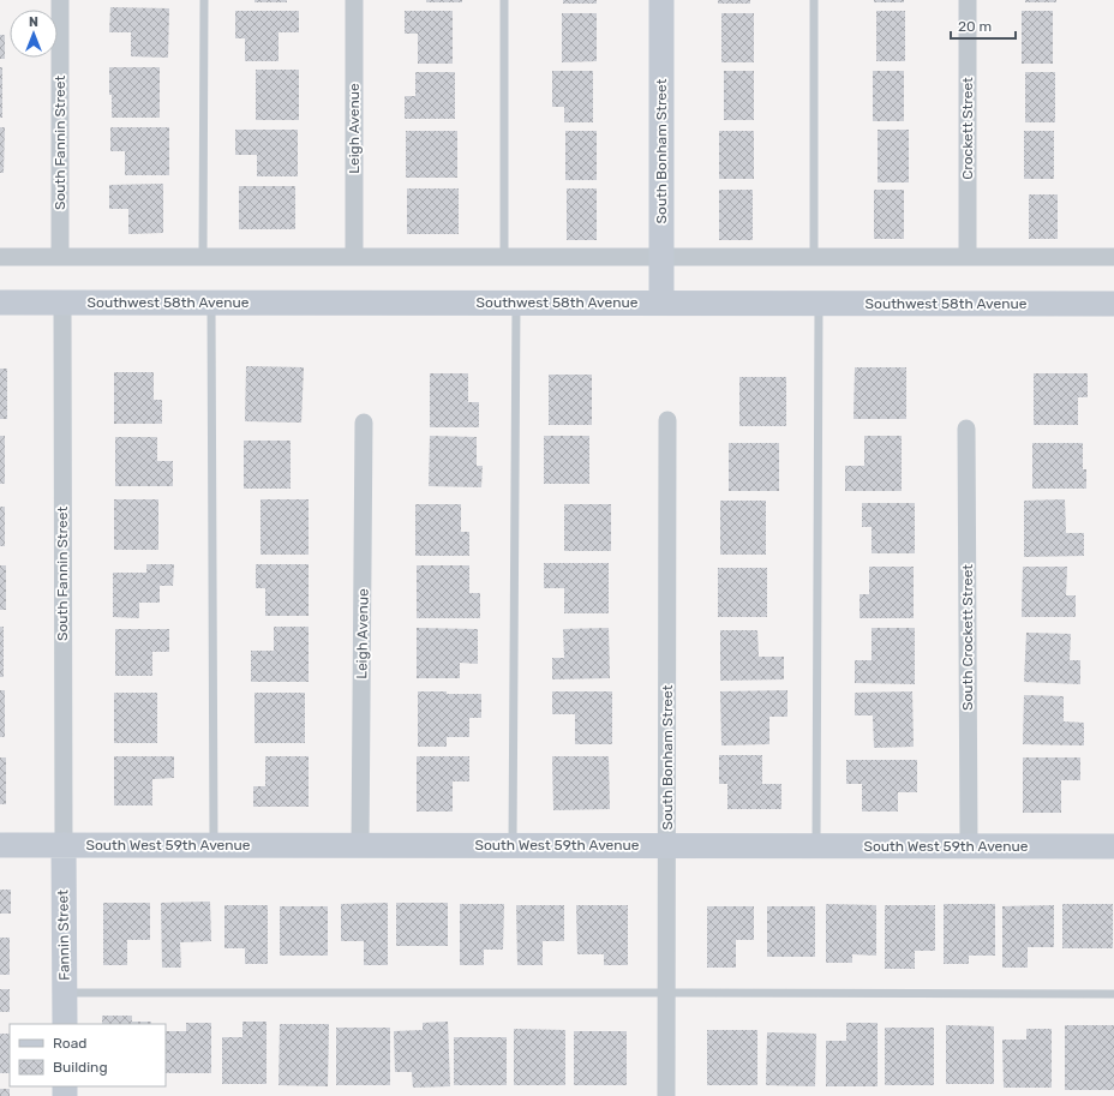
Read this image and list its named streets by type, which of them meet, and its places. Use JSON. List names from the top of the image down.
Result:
{
  "streets": {
    "street": [
      "Leigh Avenue",
      "Crockett Street",
      "South Fannin Street",
      "South Bonham Street",
      "Southwest 58th Avenue",
      "South Crockett Street",
      "South West 59th Avenue",
      "Fannin Street"
    ]
  },
  "crossings": [
    ["Leigh Avenue", "South West 59th Avenue"],
    ["South Fannin Street", "Southwest 58th Avenue"],
    ["South Fannin Street", "South West 59th Avenue"],
    ["South Fannin Street", "Fannin Street"],
    ["South Bonham Street", "Southwest 58th Avenue"],
    ["South Bonham Street", "South West 59th Avenue"],
    ["South Crockett Street", "South West 59th Avenue"],
    ["South West 59th Avenue", "Fannin Street"]
  ],
  "legend": ["Road", "Building"],
  "scale_bar": "20 m",
  "north": "top"
}
